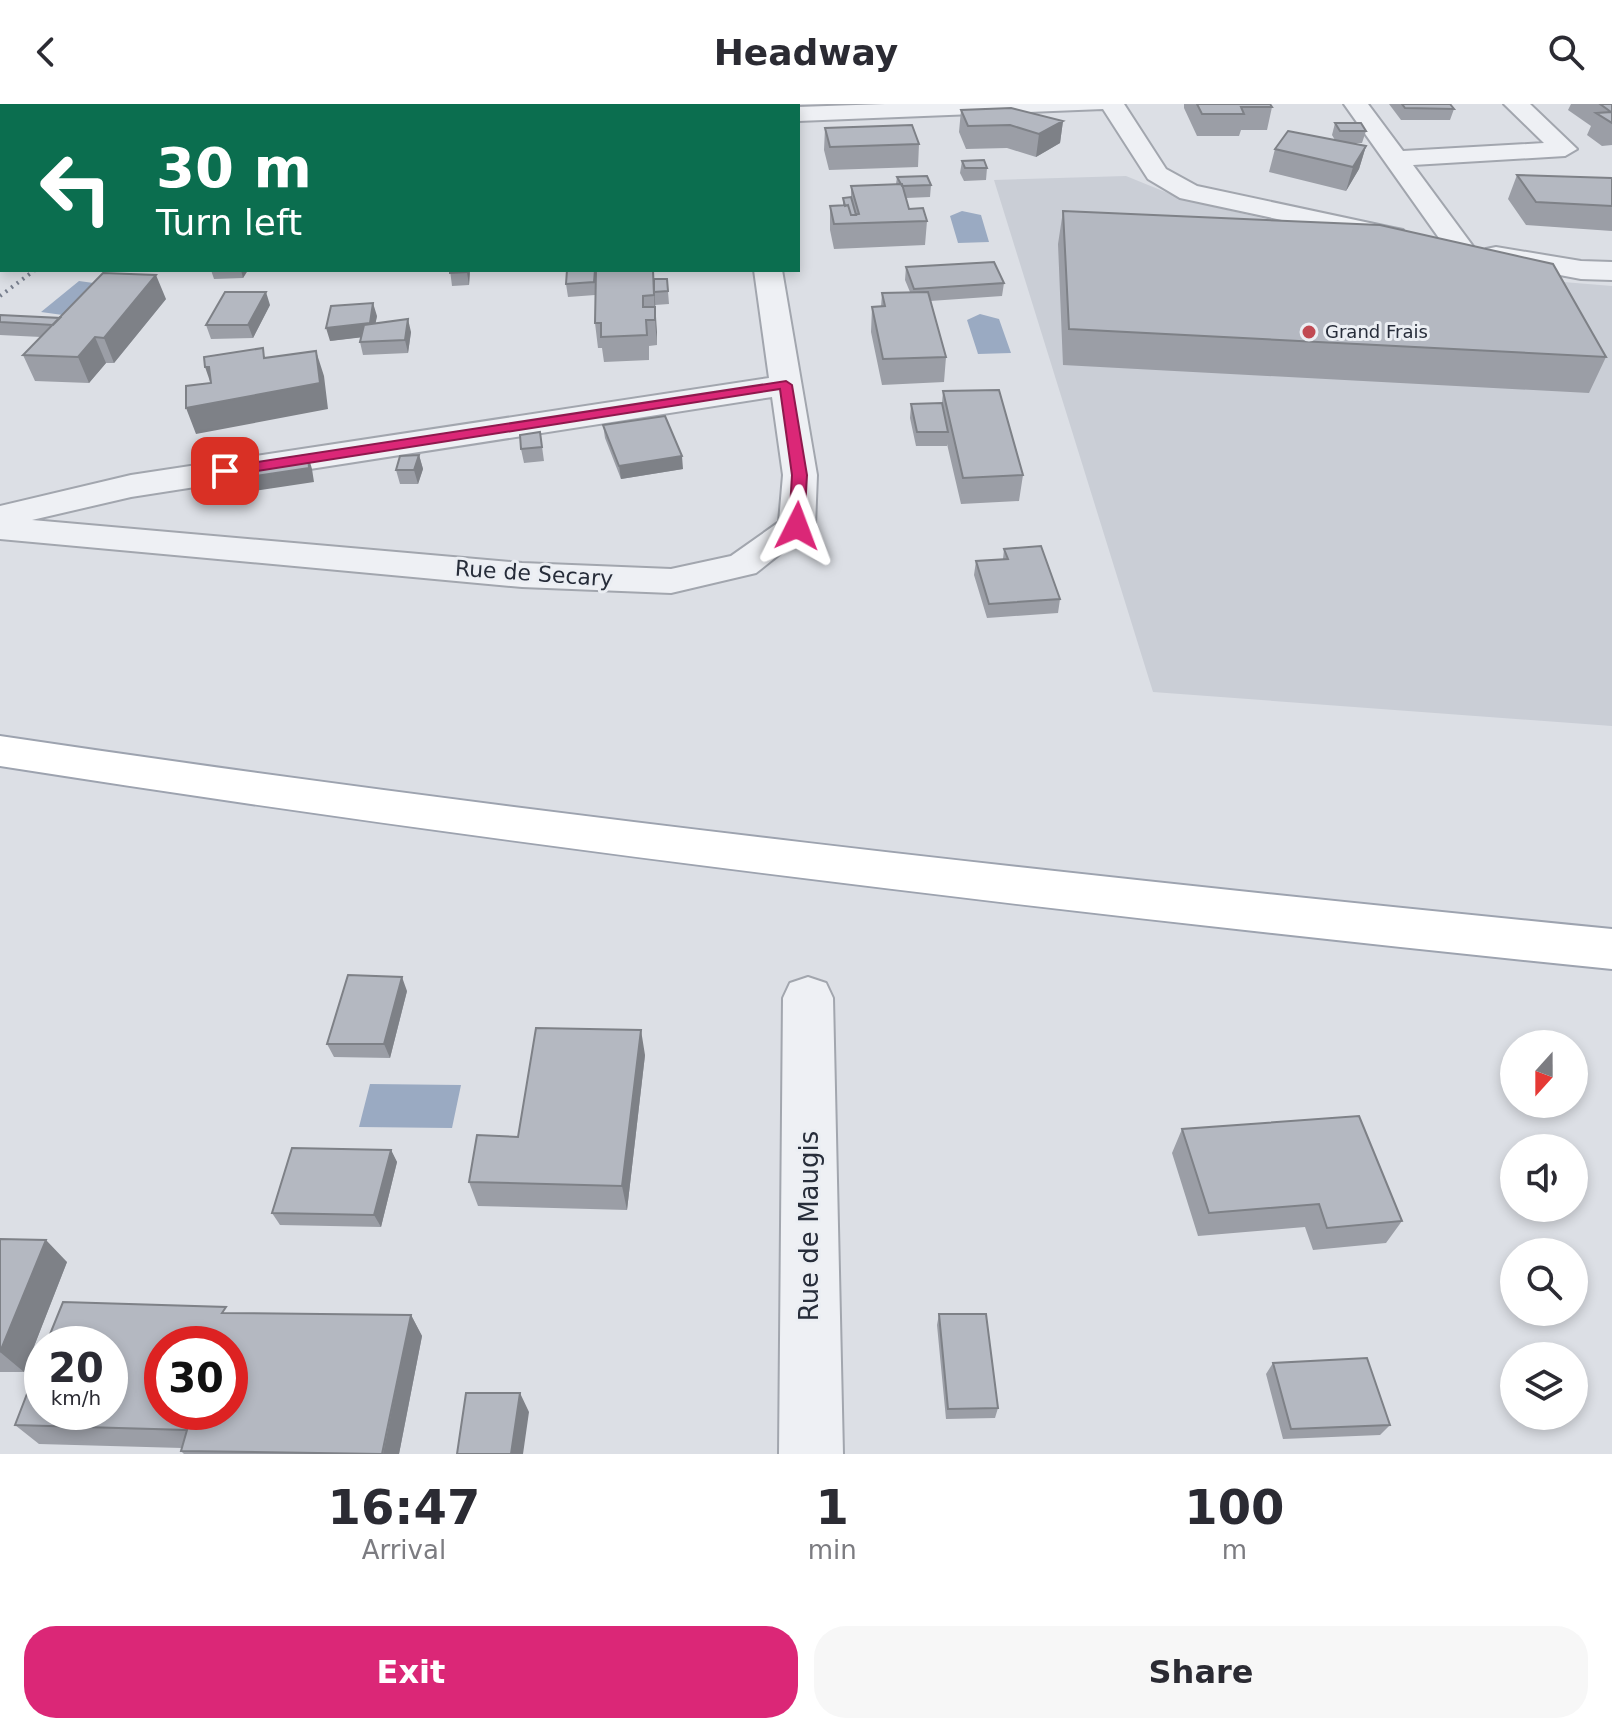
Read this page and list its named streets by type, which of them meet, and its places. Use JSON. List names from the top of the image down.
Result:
{
  "streets": {
    "street": ["Rue de Secary", "Rue de Maugis"]
  },
  "places": ["Grand Frais"],
  "north": "bottom",
  "page": {
    "header": "Headway",
    "turn": ["30 m", "Turn left"],
    "speed": "20 km/h",
    "limit": "30",
    "eta": [
      "16:47",
      "Arrival",
      "1",
      "min",
      "100",
      "m"
    ],
    "buttons": ["Exit", "Share"]
  }
}
